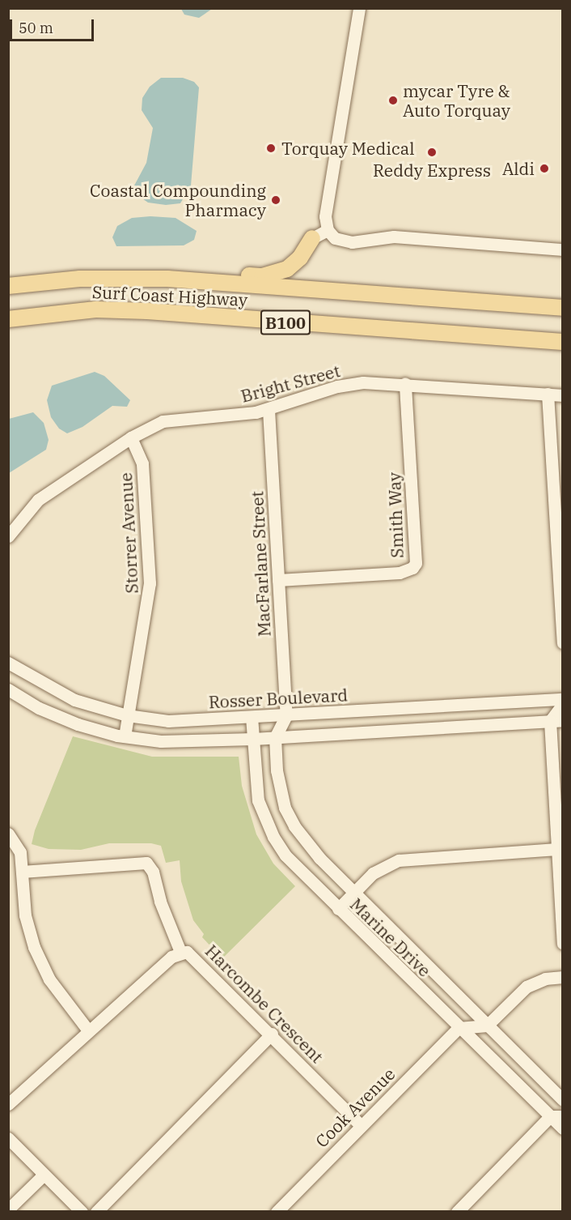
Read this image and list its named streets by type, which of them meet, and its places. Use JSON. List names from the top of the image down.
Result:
{
  "streets": {
    "main road": ["Surf Coast Highway", "B100"],
    "street": [
      "Bright Street",
      "Smith Way",
      "Storrer Avenue",
      "MacFarlane Street",
      "Rosser Boulevard",
      "Marine Drive",
      "Harcombe Crescent",
      "Cook Avenue"
    ]
  },
  "crossings": [
    ["Bright Street", "Smith Way"],
    ["Bright Street", "Storrer Avenue"],
    ["Bright Street", "MacFarlane Street"],
    ["Smith Way", "MacFarlane Street"],
    ["Storrer Avenue", "Rosser Boulevard"],
    ["MacFarlane Street", "Rosser Boulevard"],
    ["Rosser Boulevard", "Marine Drive"],
    ["Marine Drive", "Cook Avenue"],
    ["Harcombe Crescent", "Cook Avenue"]
  ],
  "places": [
    "mycar Tyre & Auto Torquay",
    "Torquay Medical",
    "Reddy Express",
    "Aldi",
    "Coastal Compounding Pharmacy"
  ],
  "scale_bar": "50 m"
}
